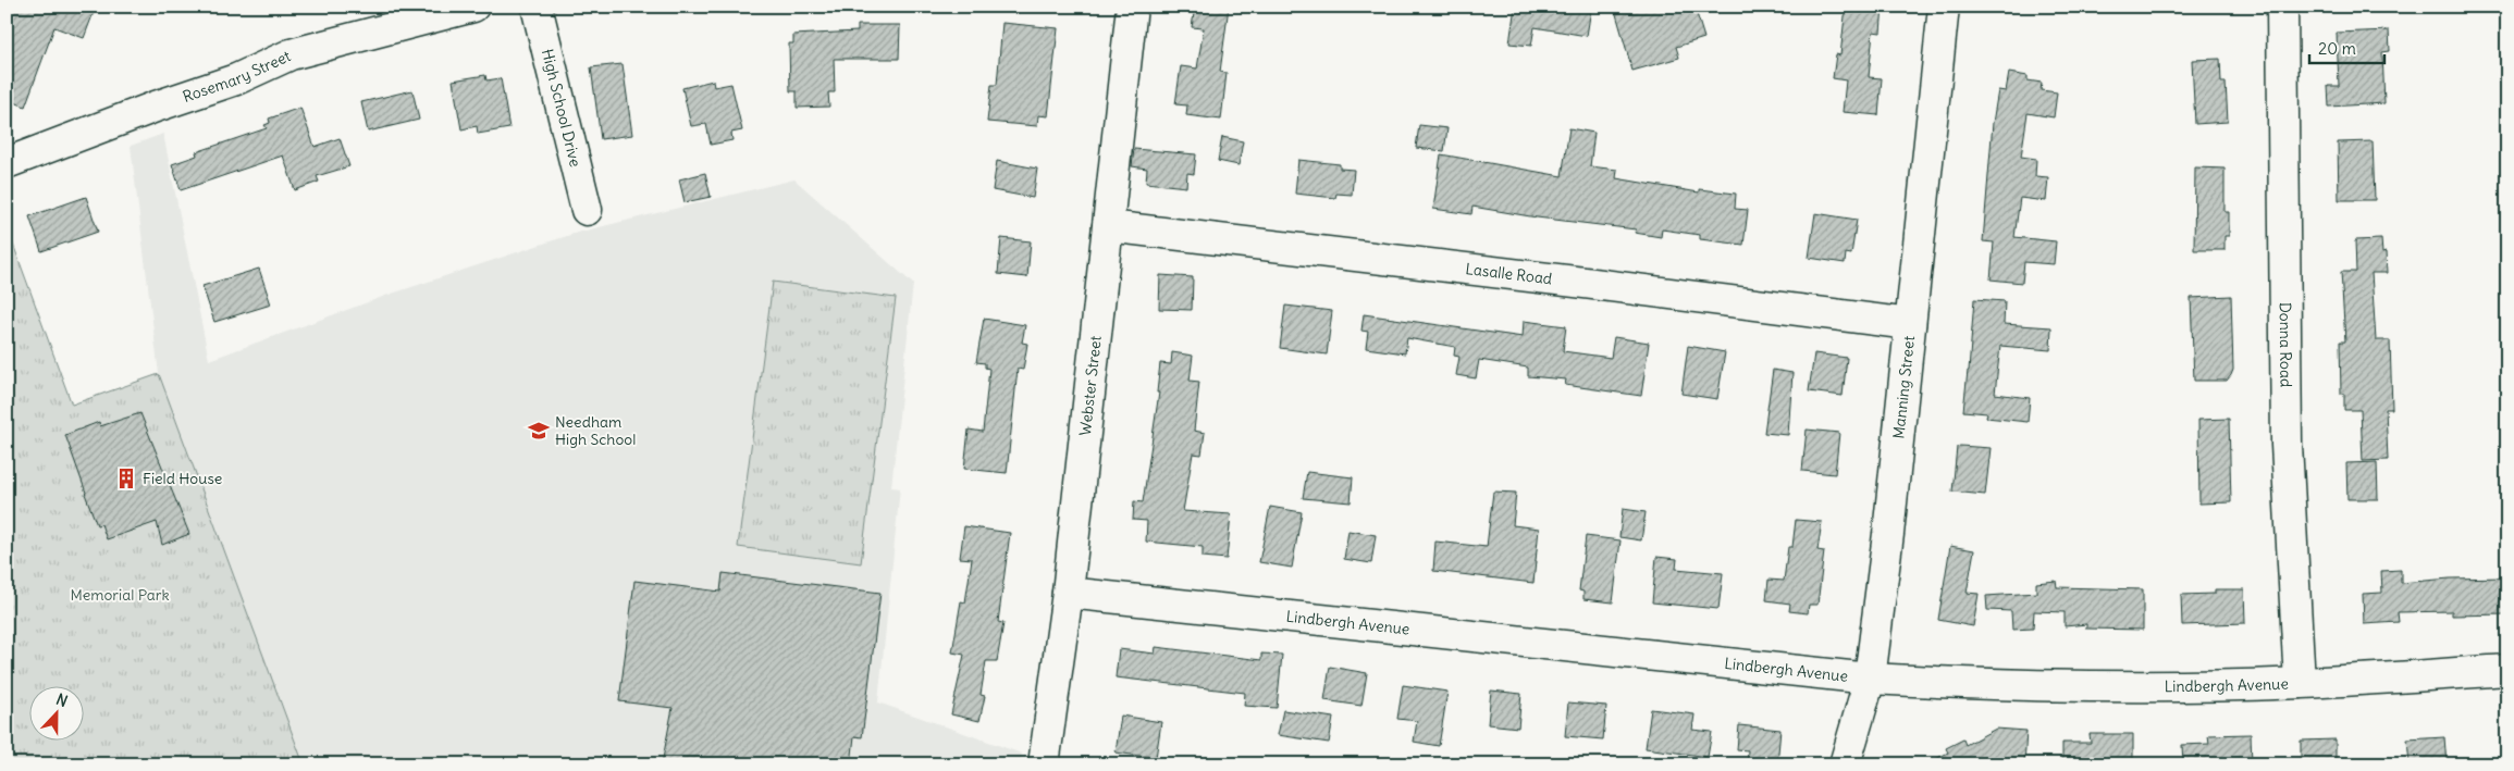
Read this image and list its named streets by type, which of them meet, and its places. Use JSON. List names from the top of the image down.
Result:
{
  "streets": {
    "street": [
      "Rosemary Street",
      "High School Drive",
      "Lasalle Road",
      "Donna Road",
      "Webster Street",
      "Manning Street",
      "Lindbergh Avenue"
    ]
  },
  "crossings": [
    ["Lasalle Road", "Webster Street"],
    ["Lasalle Road", "Manning Street"],
    ["Donna Road", "Lindbergh Avenue"],
    ["Webster Street", "Lindbergh Avenue"],
    ["Manning Street", "Lindbergh Avenue"]
  ],
  "parks": ["Memorial Park"],
  "places": {
    "school or university": ["Needham High School"],
    "building": ["Field House"]
  },
  "scale_bar": "20 m",
  "north": "top"
}
